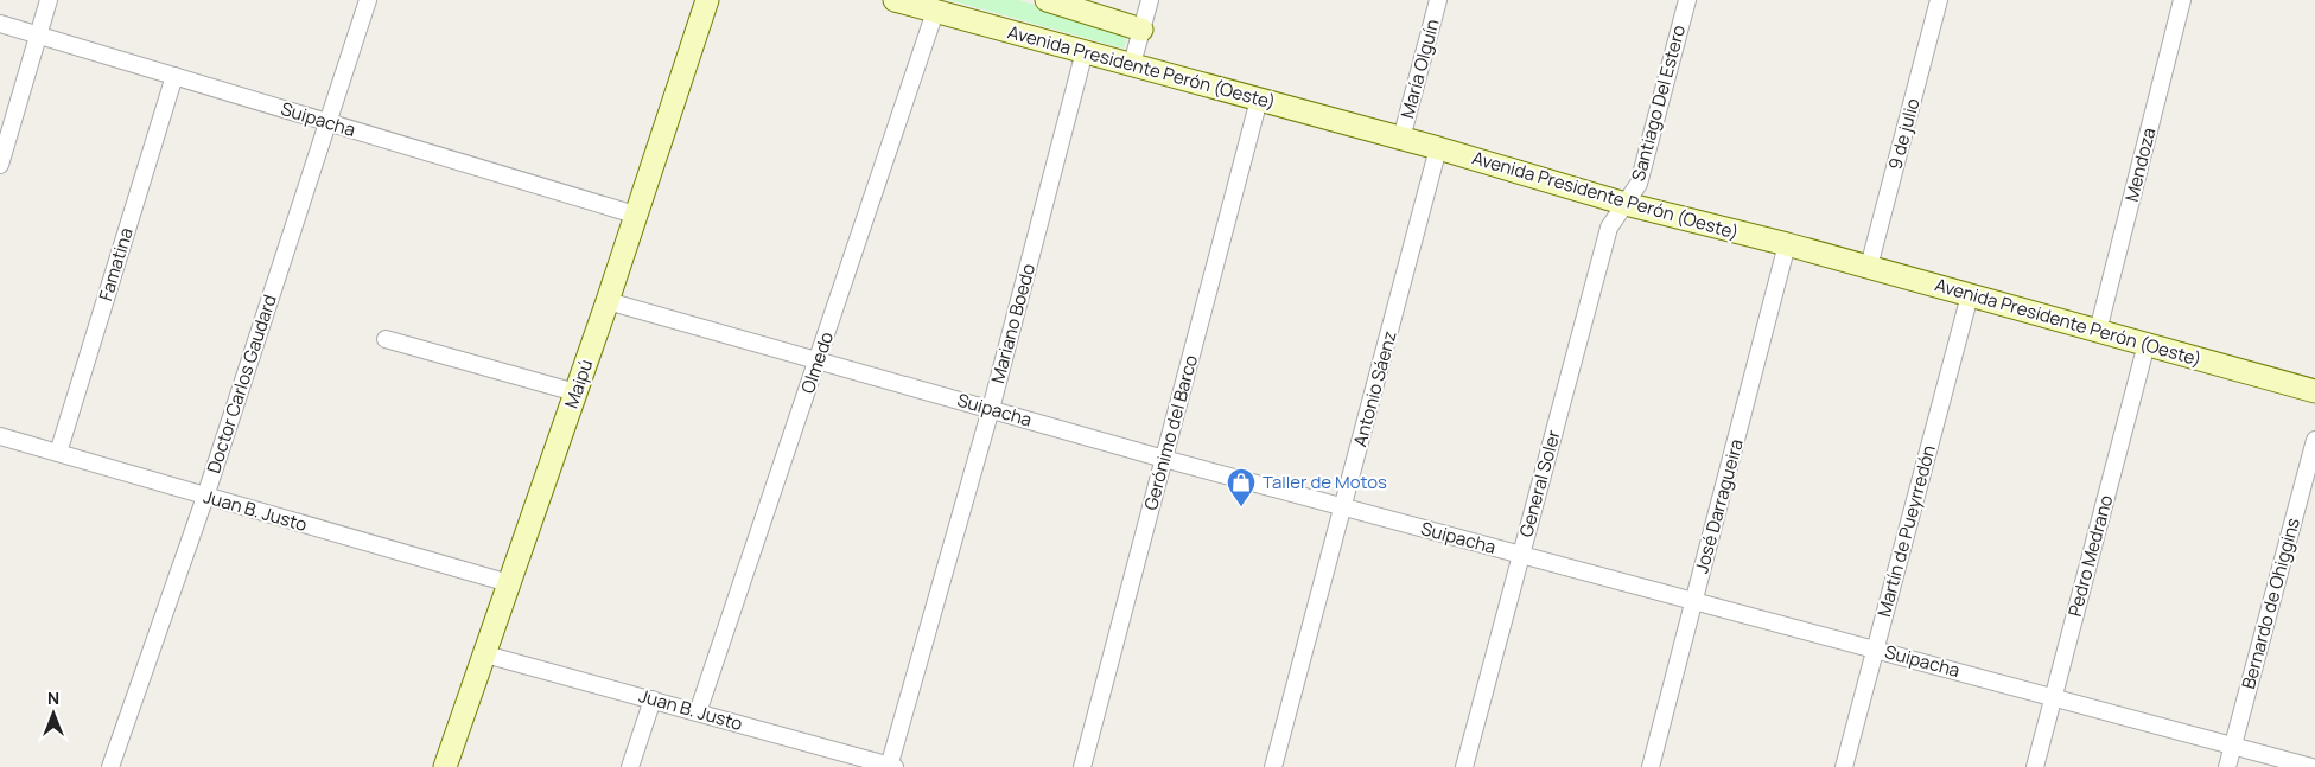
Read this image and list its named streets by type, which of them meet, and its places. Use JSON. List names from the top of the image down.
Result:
{
  "streets": {
    "main road": ["Avenida Presidente Perón (Oeste)", "Maipú"],
    "street": [
      "María Olguín",
      "Santiago Del Estero",
      "Suipacha",
      "9 de julio",
      "Mendoza",
      "Famatina",
      "Mariano Boedo",
      "Olmedo",
      "Doctor Carlos Gaudard",
      "Antonio Sáenz",
      "Gerónimo del Barco",
      "General Soler",
      "José Darragueira",
      "Juan B. Justo",
      "Martín de Pueyrredón",
      "Pedro Medrano",
      "Bernardo de Ohiggins"
    ]
  },
  "crossings": [
    ["Avenida Presidente Perón (Oeste)", "María Olguín"],
    ["Avenida Presidente Perón (Oeste)", "Santiago Del Estero"],
    ["Avenida Presidente Perón (Oeste)", "9 de julio"],
    ["Avenida Presidente Perón (Oeste)", "Mendoza"],
    ["Avenida Presidente Perón (Oeste)", "Mariano Boedo"],
    ["Avenida Presidente Perón (Oeste)", "Olmedo"],
    ["Avenida Presidente Perón (Oeste)", "Antonio Sáenz"],
    ["Avenida Presidente Perón (Oeste)", "Gerónimo del Barco"],
    ["Avenida Presidente Perón (Oeste)", "General Soler"],
    ["Avenida Presidente Perón (Oeste)", "José Darragueira"],
    ["Avenida Presidente Perón (Oeste)", "Martín de Pueyrredón"],
    ["Avenida Presidente Perón (Oeste)", "Pedro Medrano"],
    ["Santiago Del Estero", "General Soler"],
    ["Suipacha", "Famatina"],
    ["Suipacha", "Mariano Boedo"],
    ["Suipacha", "Olmedo"],
    ["Suipacha", "Doctor Carlos Gaudard"],
    ["Suipacha", "Maipú"],
    ["Suipacha", "Antonio Sáenz"],
    ["Suipacha", "Gerónimo del Barco"],
    ["Suipacha", "General Soler"],
    ["Suipacha", "José Darragueira"],
    ["Suipacha", "Martín de Pueyrredón"],
    ["Suipacha", "Pedro Medrano"],
    ["Suipacha", "Bernardo de Ohiggins"],
    ["Famatina", "Juan B. Justo"],
    ["Mariano Boedo", "Juan B. Justo"],
    ["Olmedo", "Juan B. Justo"],
    ["Doctor Carlos Gaudard", "Juan B. Justo"],
    ["Maipú", "Juan B. Justo"]
  ],
  "places": {
    "shop": ["Taller de Motos"]
  },
  "north": "top"
}
